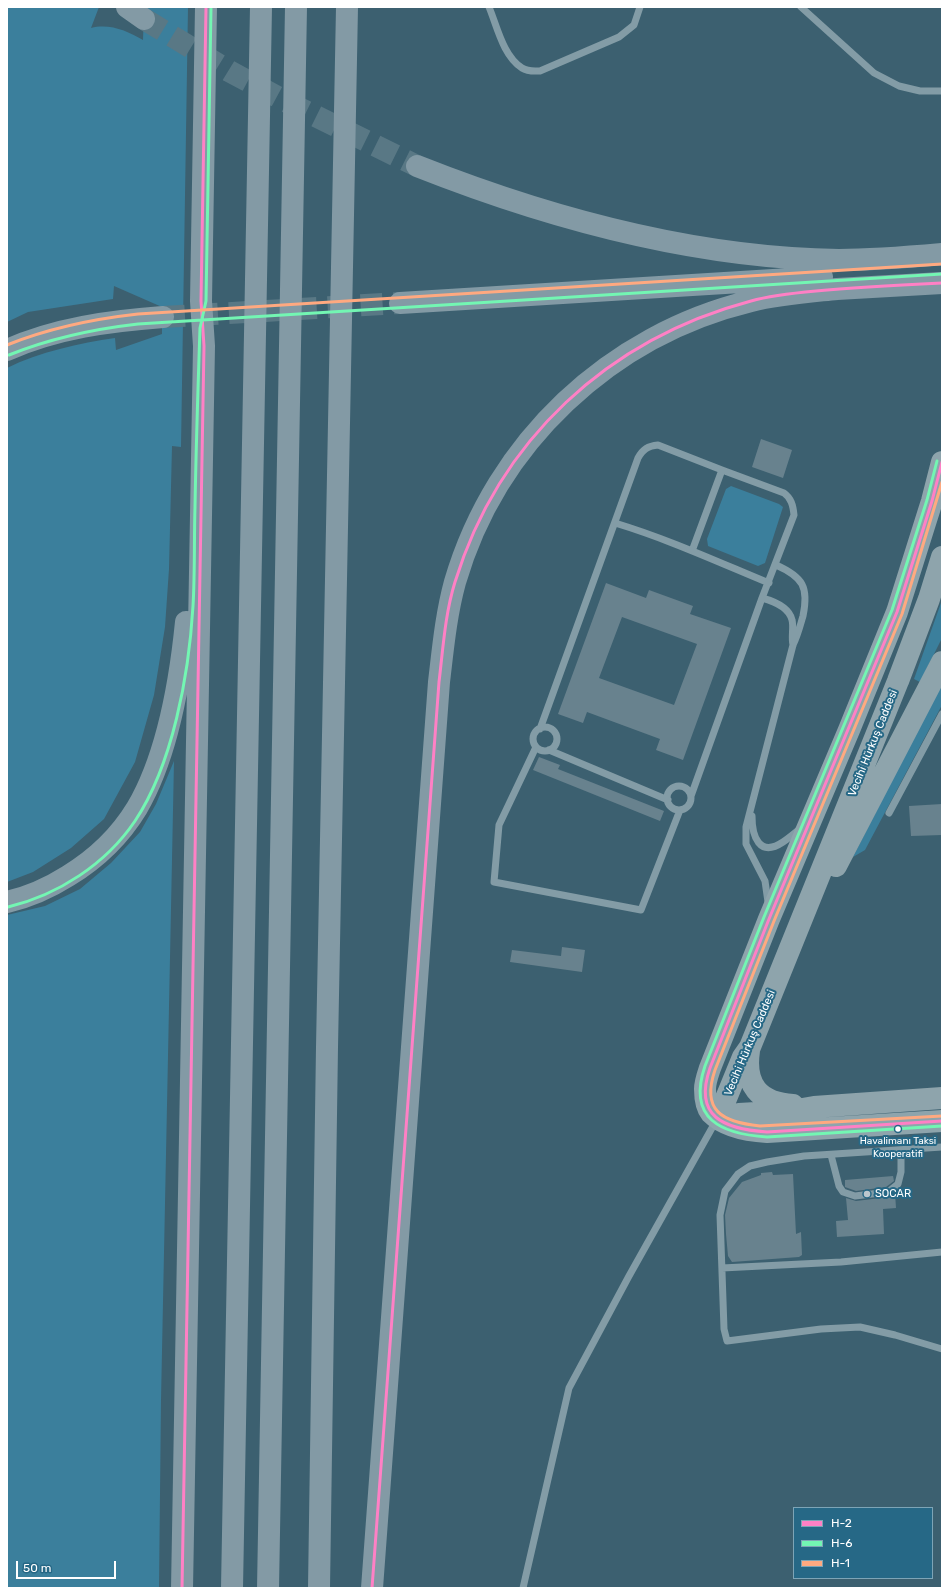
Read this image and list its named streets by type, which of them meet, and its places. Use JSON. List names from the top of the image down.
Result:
{
  "streets": {
    "main road": ["Vecihi Hürkuş Caddesi"]
  },
  "places": ["Havalimanı Taksi Kooperatifi", "SOCAR"],
  "lines": ["transit line H-2", "transit line H-6", "transit line H-1"],
  "legend": ["H-2", "H-6", "H-1"],
  "scale_bar": "50 m"
}
